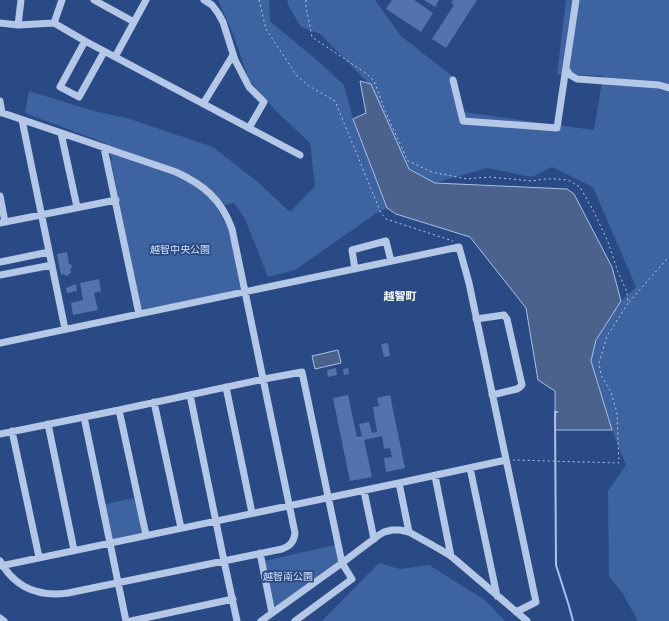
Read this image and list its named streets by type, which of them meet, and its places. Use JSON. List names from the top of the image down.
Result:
{
  "districts": ["越智町"],
  "parks": ["越智中央公園", "越智南公園"]
}
